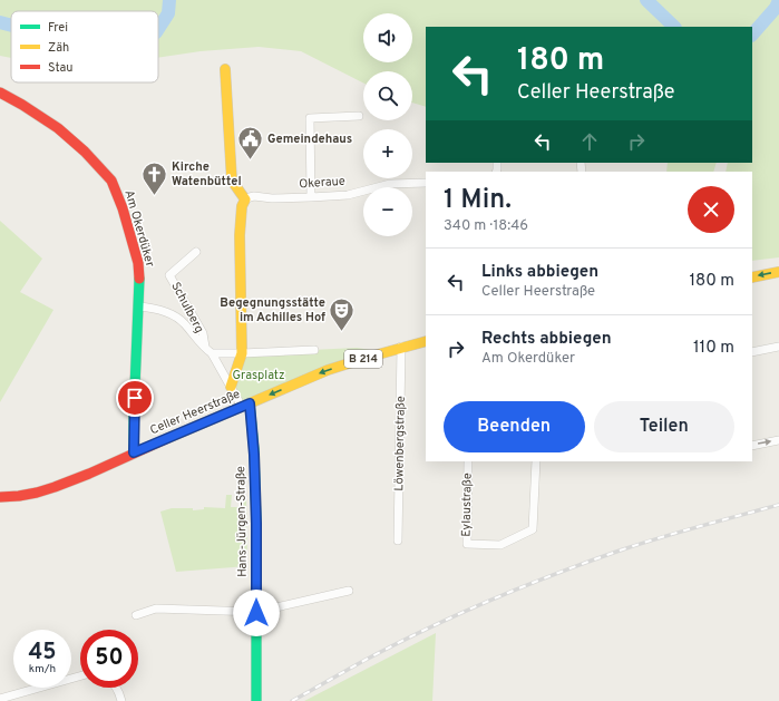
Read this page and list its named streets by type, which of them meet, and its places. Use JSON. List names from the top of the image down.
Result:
{
  "streets": {
    "main road": [
      "Am Okerdüker",
      "B 214",
      "Celler Heerstraße",
      "Hans-Jürgen-Straße"
    ],
    "street": [
      "Okeraue",
      "Schulberg",
      "Löwenbergstraße",
      "Eylaustraße"
    ]
  },
  "crossings": [
    ["Am Okerdüker", "Schulberg"],
    ["Am Okerdüker", "Celler Heerstraße"],
    ["Celler Heerstraße", "Löwenbergstraße"],
    ["Celler Heerstraße", "Hans-Jürgen-Straße"]
  ],
  "one_way": ["Celler Heerstraße"],
  "parks": ["Grasplatz"],
  "places": {
    "public building": ["Gemeindehaus"],
    "church": ["Kirche Watenbüttel"],
    "theatre": ["Begegnungsstätte im Achilles Hof"]
  },
  "legend": ["Frei", "Zäh", "Stau"],
  "page": {
    "map_buttons": ["+", "−"],
    "turn": ["180 m", "Celler Heerstraße"],
    "heading": ["1 Min.", "340 m · 18:46"],
    "list": [
      {
        "name": "Links abbiegen",
        "note": "Celler Heerstraße",
        "value": "180 m"
      },
      {
        "name": "Rechts abbiegen",
        "note": "Am Okerdüker",
        "value": "110 m"
      }
    ],
    "buttons": ["Beenden", "Teilen"],
    "speed": "45 km/h",
    "limit": "50"
  }
}
